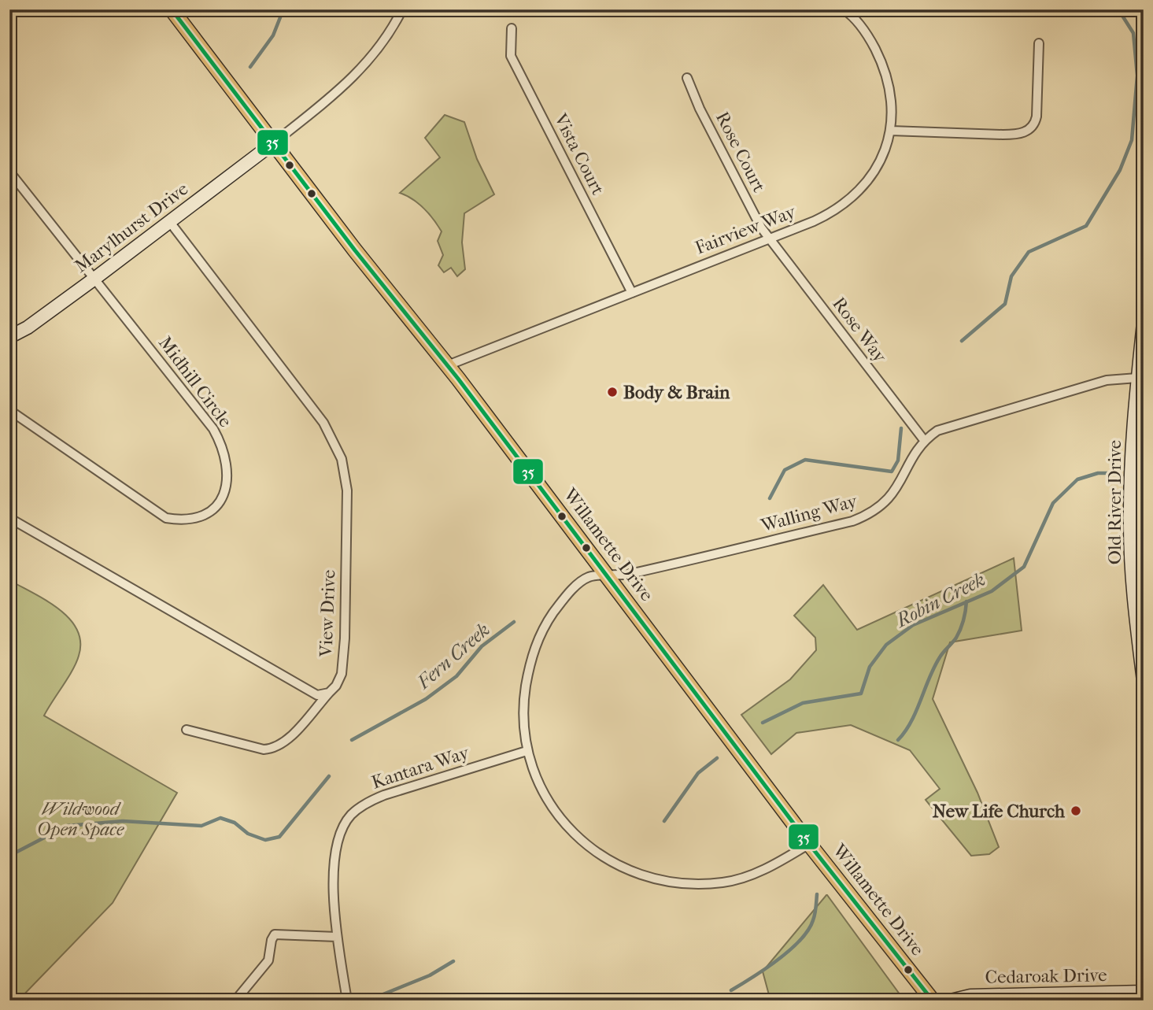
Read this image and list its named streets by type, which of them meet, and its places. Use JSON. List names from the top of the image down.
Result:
{
  "streets": {
    "main road": ["Willamette Drive"],
    "street": [
      "Rose Court",
      "Vista Court",
      "Marylhurst Drive",
      "Fairview Way",
      "Rose Way",
      "Midhill Circle",
      "Old River Drive",
      "Walling Way",
      "View Drive",
      "Kantara Way",
      "Cedaroak Drive"
    ]
  },
  "crossings": [
    ["Rose Court", "Fairview Way"],
    ["Rose Court", "Rose Way"],
    ["Vista Court", "Fairview Way"],
    ["Marylhurst Drive", "Midhill Circle"],
    ["Marylhurst Drive", "Willamette Drive"],
    ["Marylhurst Drive", "View Drive"],
    ["Fairview Way", "Rose Way"],
    ["Fairview Way", "Willamette Drive"],
    ["Rose Way", "Walling Way"],
    ["Walling Way", "Willamette Drive"],
    ["Walling Way", "Kantara Way"]
  ],
  "water": ["Robin Creek", "Fern Creek"],
  "parks": ["Wildwood Open Space"],
  "places": ["Body & Brain", "New Life Church"],
  "lines": ["transit line 35"]
}
